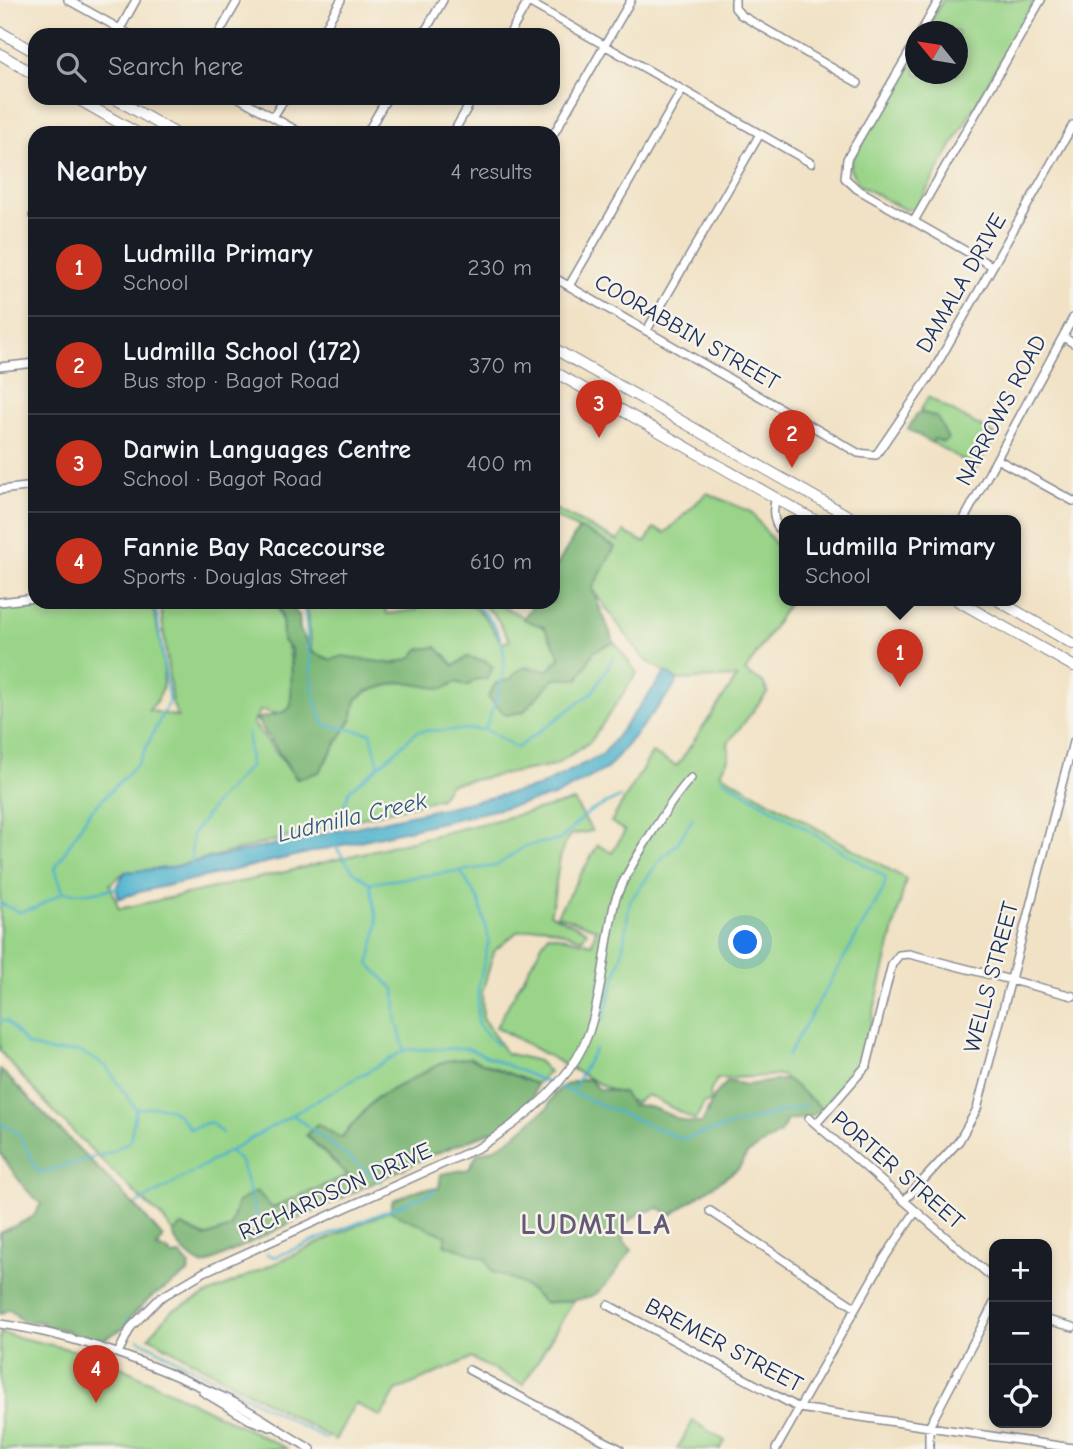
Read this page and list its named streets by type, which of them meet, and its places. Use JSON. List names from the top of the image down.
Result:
{
  "streets": {
    "street": [
      "DAMALA DRIVE",
      "COORABBIN STREET",
      "NARROWS ROAD",
      "WELLS STREET",
      "PORTER STREET",
      "RICHARDSON DRIVE",
      "BREMER STREET"
    ]
  },
  "crossings": [
    ["DAMALA DRIVE", "COORABBIN STREET"],
    ["WELLS STREET", "PORTER STREET"]
  ],
  "districts": ["LUDMILLA"],
  "water": ["Ludmilla Creek"],
  "north": "top left",
  "page": {
    "search": "Search here",
    "heading": ["Nearby", "4 results"],
    "list": [
      {
        "mark": "1",
        "name": "Ludmilla Primary",
        "note": "School",
        "value": "230 m"
      },
      {
        "mark": "2",
        "name": "Ludmilla School (172)",
        "note": "Bus stop · Bagot Road",
        "value": "370 m"
      },
      {
        "mark": "3",
        "name": "Darwin Languages Centre",
        "note": "School · Bagot Road",
        "value": "400 m"
      },
      {
        "mark": "4",
        "name": "Fannie Bay Racecourse",
        "note": "Sports · Douglas Street",
        "value": "610 m"
      }
    ],
    "pins": [
      "3",
      "2",
      "1",
      "4"
    ],
    "popup": ["Ludmilla Primary", "School"],
    "map_buttons": ["+", "−"]
  }
}
